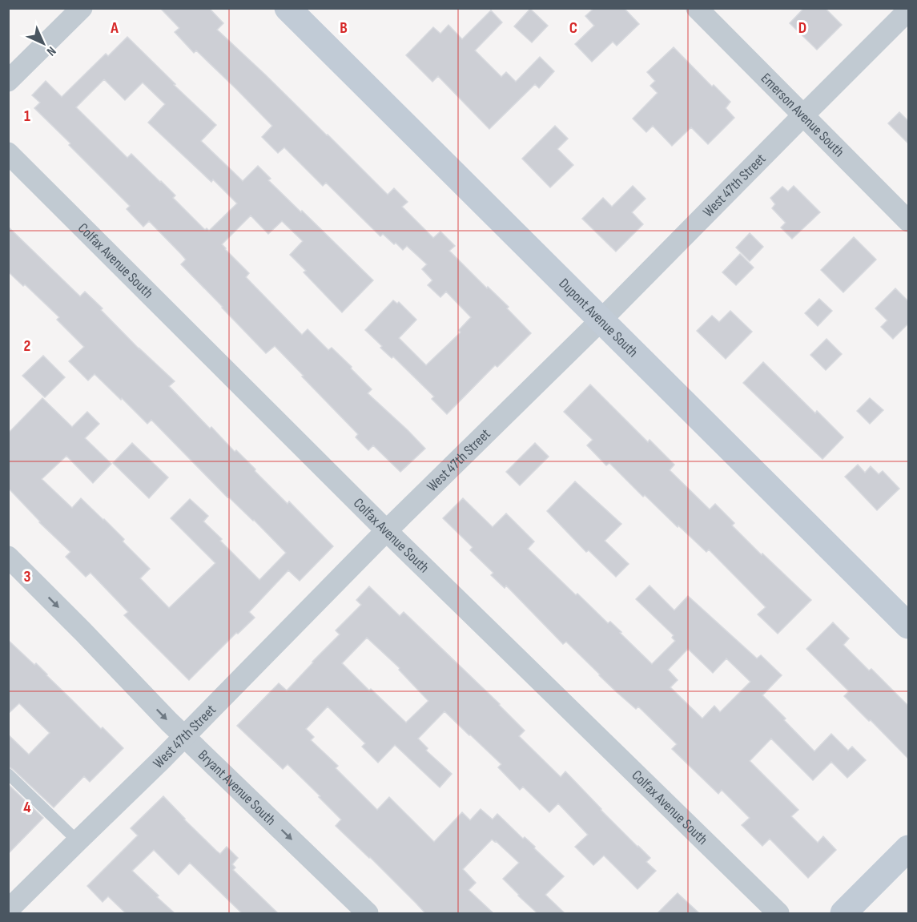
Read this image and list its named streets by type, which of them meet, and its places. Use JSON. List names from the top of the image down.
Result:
{
  "streets": {
    "street": [
      "Emerson Avenue South",
      "West 47th Street",
      "Colfax Avenue South",
      "Dupont Avenue South",
      "Bryant Avenue South"
    ]
  },
  "crossings": [
    ["Emerson Avenue South", "West 47th Street"],
    ["West 47th Street", "Colfax Avenue South"],
    ["West 47th Street", "Dupont Avenue South"],
    ["West 47th Street", "Bryant Avenue South"]
  ],
  "one_way": ["Bryant Avenue South"],
  "north": "bottom right",
  "grid": {
    "columns": [
      "A",
      "B",
      "C",
      "D"
    ],
    "rows": [
      "1",
      "2",
      "3",
      "4"
    ]
  }
}
